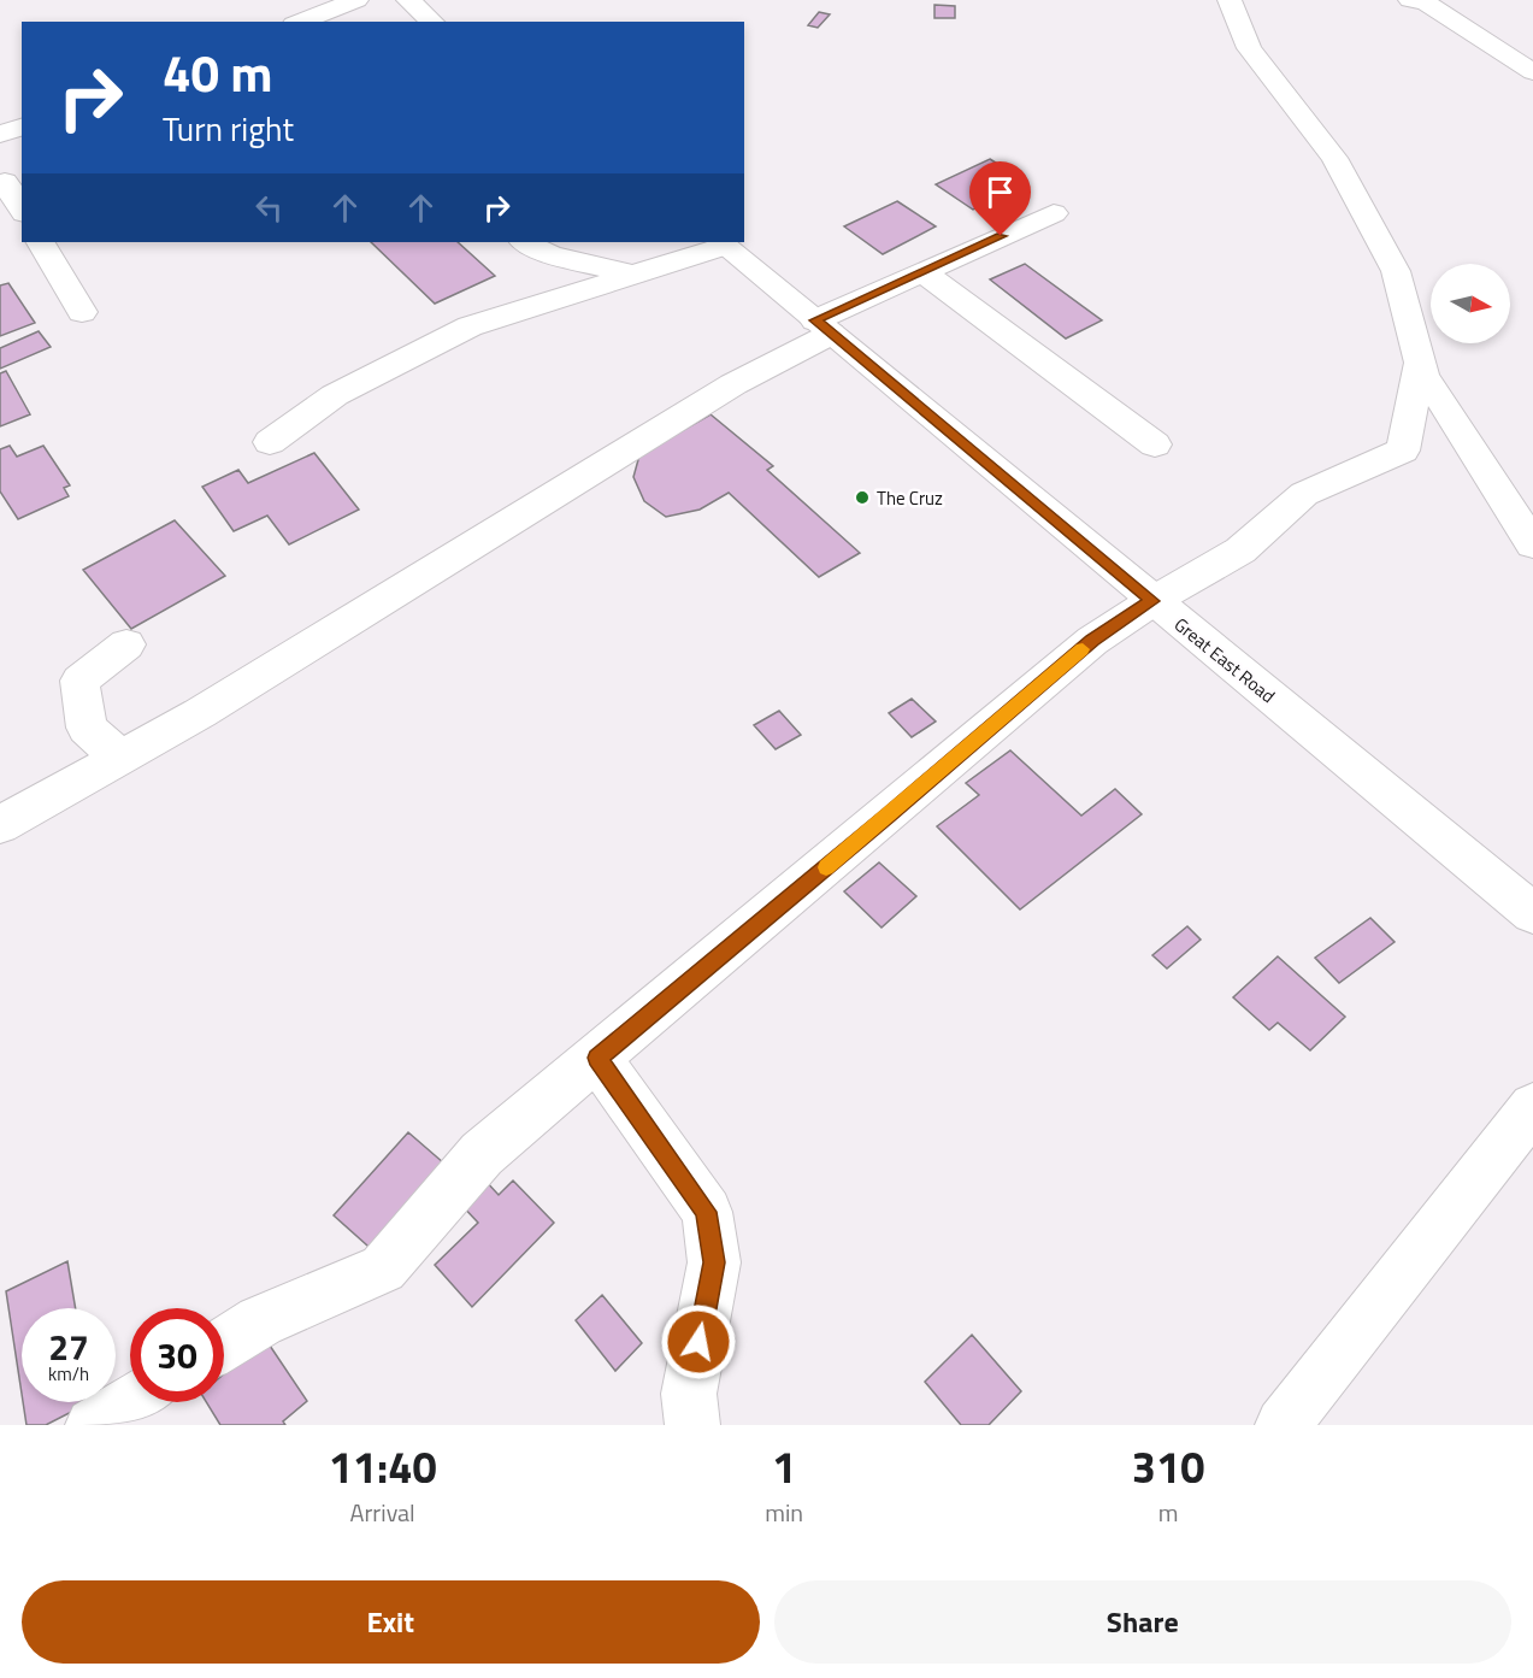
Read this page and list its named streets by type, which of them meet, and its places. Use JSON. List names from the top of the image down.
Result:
{
  "streets": {
    "main road": ["Great East Road"]
  },
  "places": ["The Cruz"],
  "north": "right",
  "page": {
    "turn": ["40 m", "Turn right"],
    "speed": "27 km/h",
    "limit": "30",
    "eta": [
      "11:40",
      "Arrival",
      "1",
      "min",
      "310",
      "m"
    ],
    "buttons": ["Exit", "Share"]
  }
}
